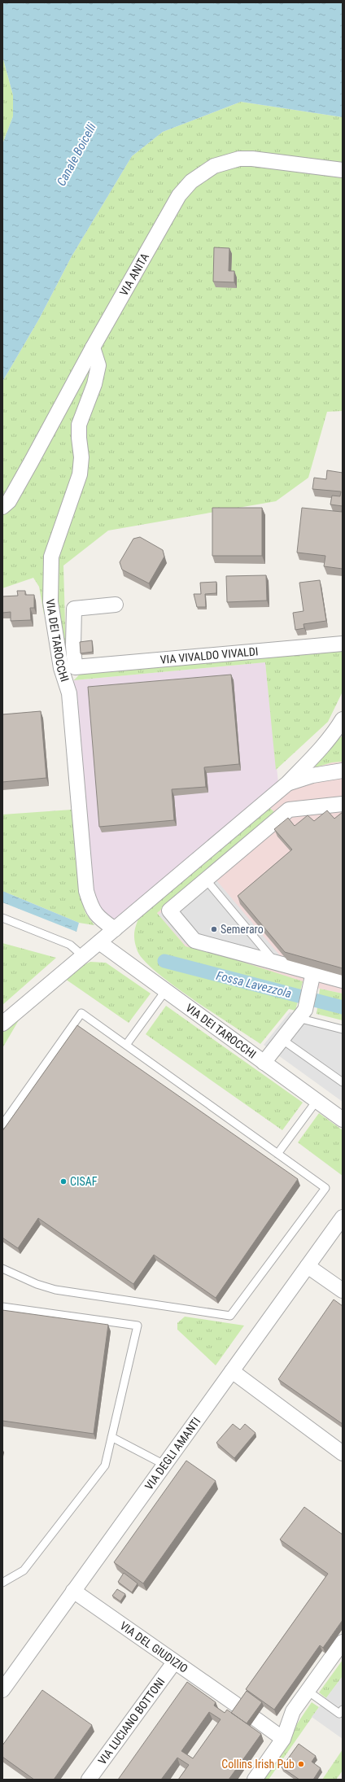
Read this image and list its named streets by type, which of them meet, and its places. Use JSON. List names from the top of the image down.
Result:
{
  "streets": {
    "street": [
      "VIA ANITA",
      "VIA DEI TAROCCHI",
      "VIA VIVALDO VIVALDI",
      "VIA DEGLI AMANTI",
      "VIA DEL GIUDIZIO",
      "VIA LUCIANO BOTTONI"
    ]
  },
  "crossings": [
    ["VIA ANITA", "VIA DEI TAROCCHI"],
    ["VIA DEI TAROCCHI", "VIA VIVALDO VIVALDI"],
    ["VIA DEGLI AMANTI", "VIA DEL GIUDIZIO"],
    ["VIA DEL GIUDIZIO", "VIA LUCIANO BOTTONI"]
  ],
  "water": ["Canale Boicelli", "Fossa Lavezzola"],
  "places": ["Semeraro", "CISAF", "Collins Irish Pub"]
}
